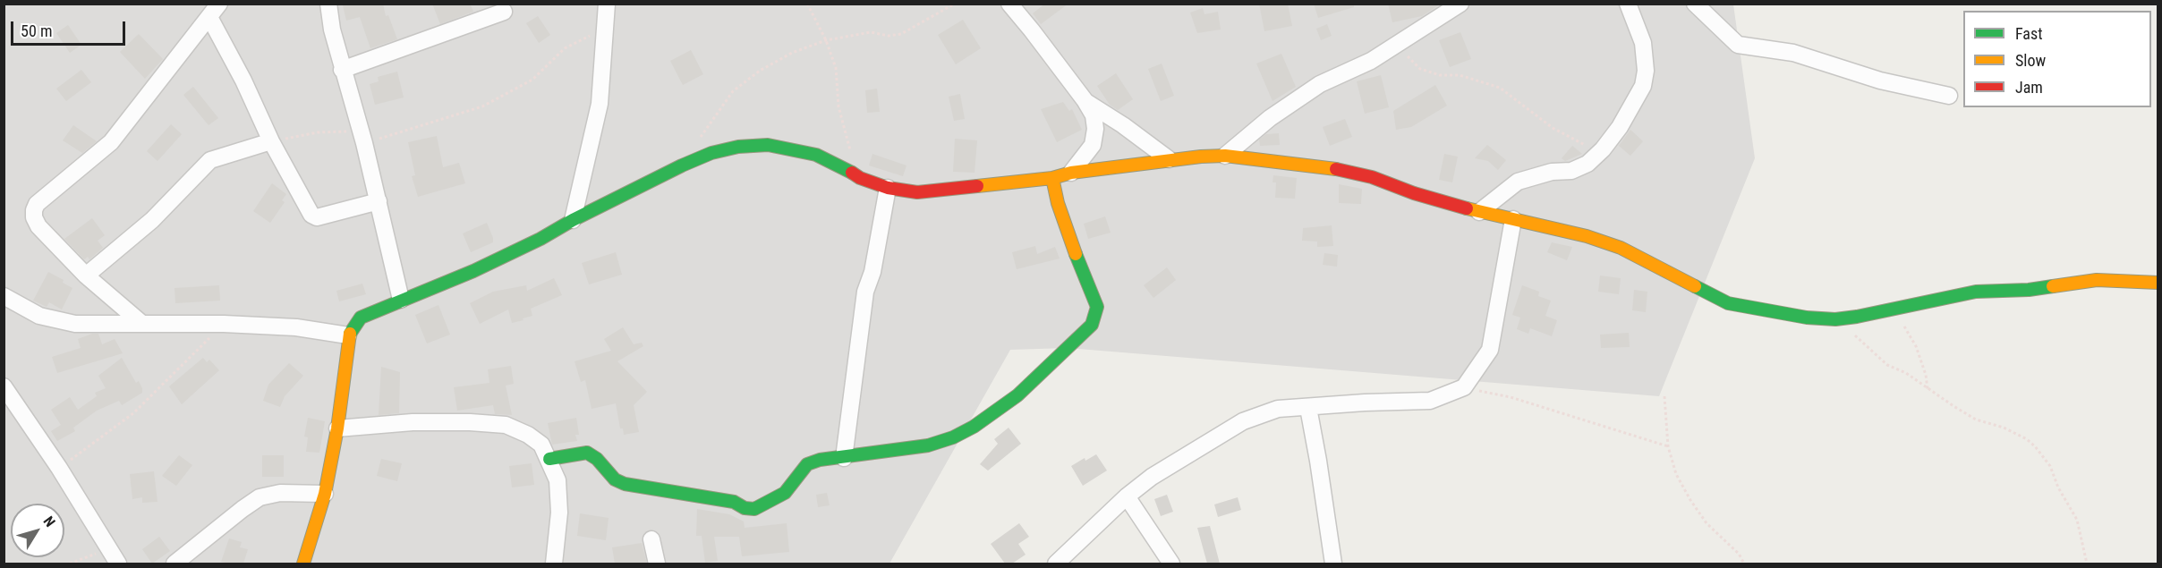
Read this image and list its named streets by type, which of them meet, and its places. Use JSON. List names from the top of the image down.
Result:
{
  "legend": ["Fast", "Slow", "Jam"],
  "scale_bar": "50 m",
  "north": "top right"
}
